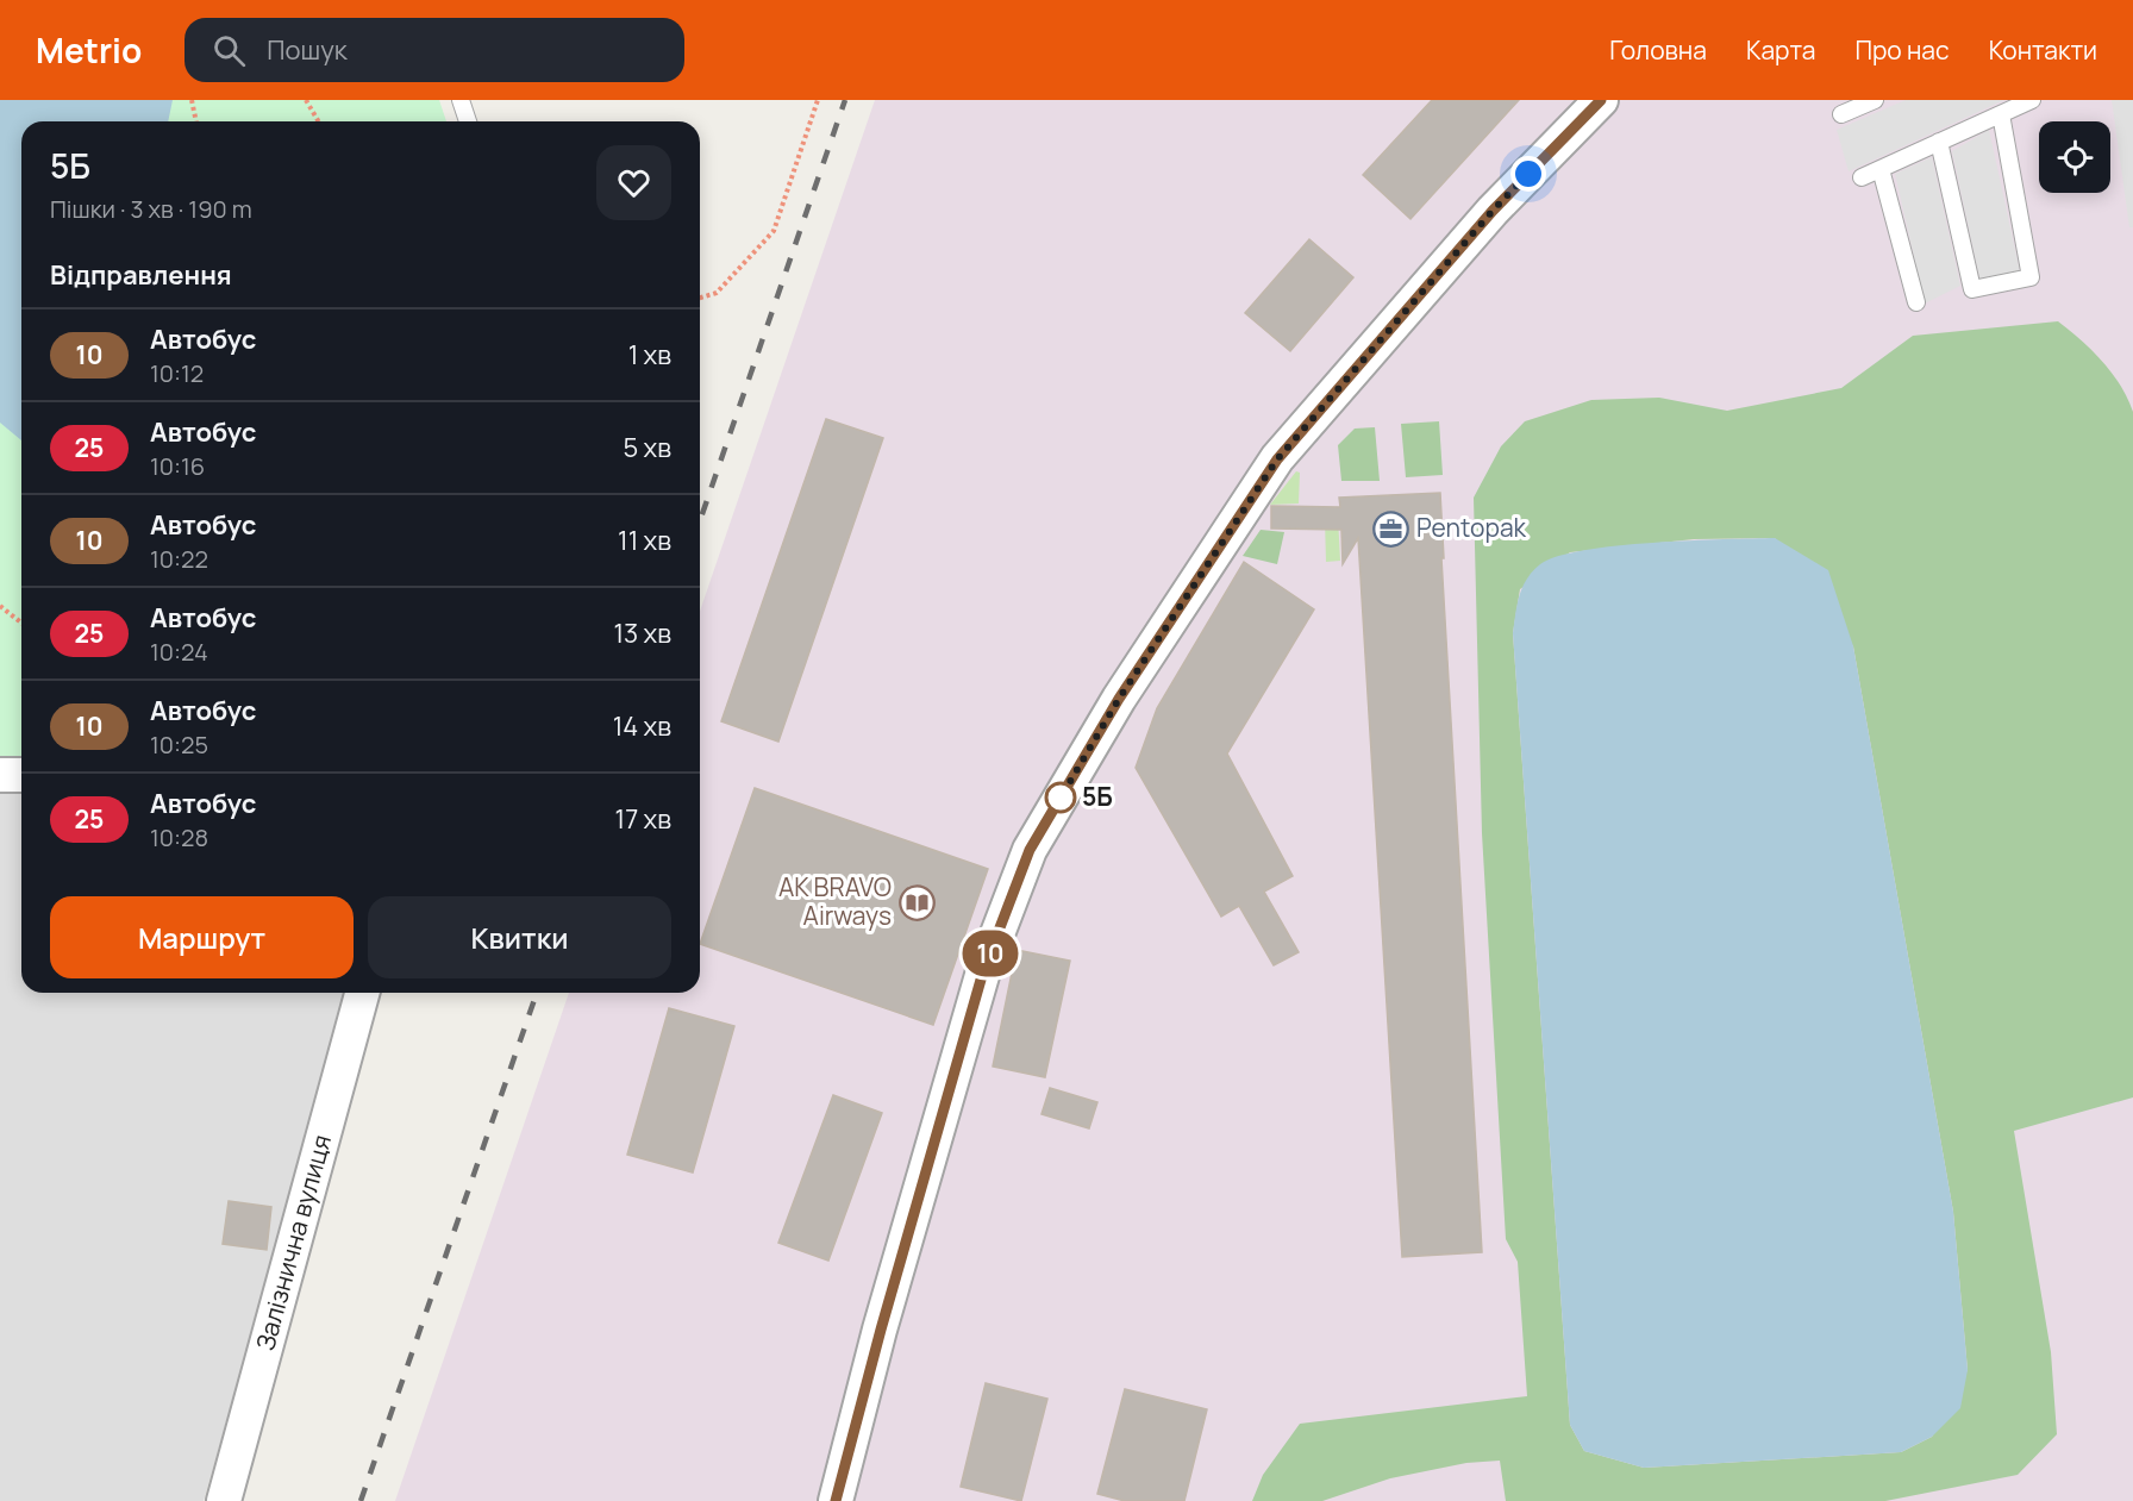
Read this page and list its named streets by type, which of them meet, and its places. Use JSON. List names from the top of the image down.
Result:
{
  "streets": {
    "street": ["Залізнична вулиця"]
  },
  "places": {
    "office": ["Pentopak"],
    "other": ["5Б"],
    "library": ["АК BRAVO Airways"]
  },
  "lines": ["bus line 10"],
  "page": {
    "header": "Metrio",
    "search": "Пошук",
    "nav": [
      "Головна",
      "Карта",
      "Про нас",
      "Контакти"
    ],
    "on_map": "10",
    "heading": [
      ["5Б", "Пішки · 3 хв · 190 m"],
      "Відправлення"
    ],
    "list": [
      {
        "mark": "10",
        "name": "Автобус",
        "note": "10:12",
        "value": "1 хв"
      },
      {
        "mark": "25",
        "name": "Автобус",
        "note": "10:16",
        "value": "5 хв"
      },
      {
        "mark": "10",
        "name": "Автобус",
        "note": "10:22",
        "value": "11 хв"
      },
      {
        "mark": "25",
        "name": "Автобус",
        "note": "10:24",
        "value": "13 хв"
      },
      {
        "mark": "10",
        "name": "Автобус",
        "note": "10:25",
        "value": "14 хв"
      },
      {
        "mark": "25",
        "name": "Автобус",
        "note": "10:28",
        "value": "17 хв"
      }
    ],
    "buttons": ["Маршрут", "Квитки"]
  }
}
